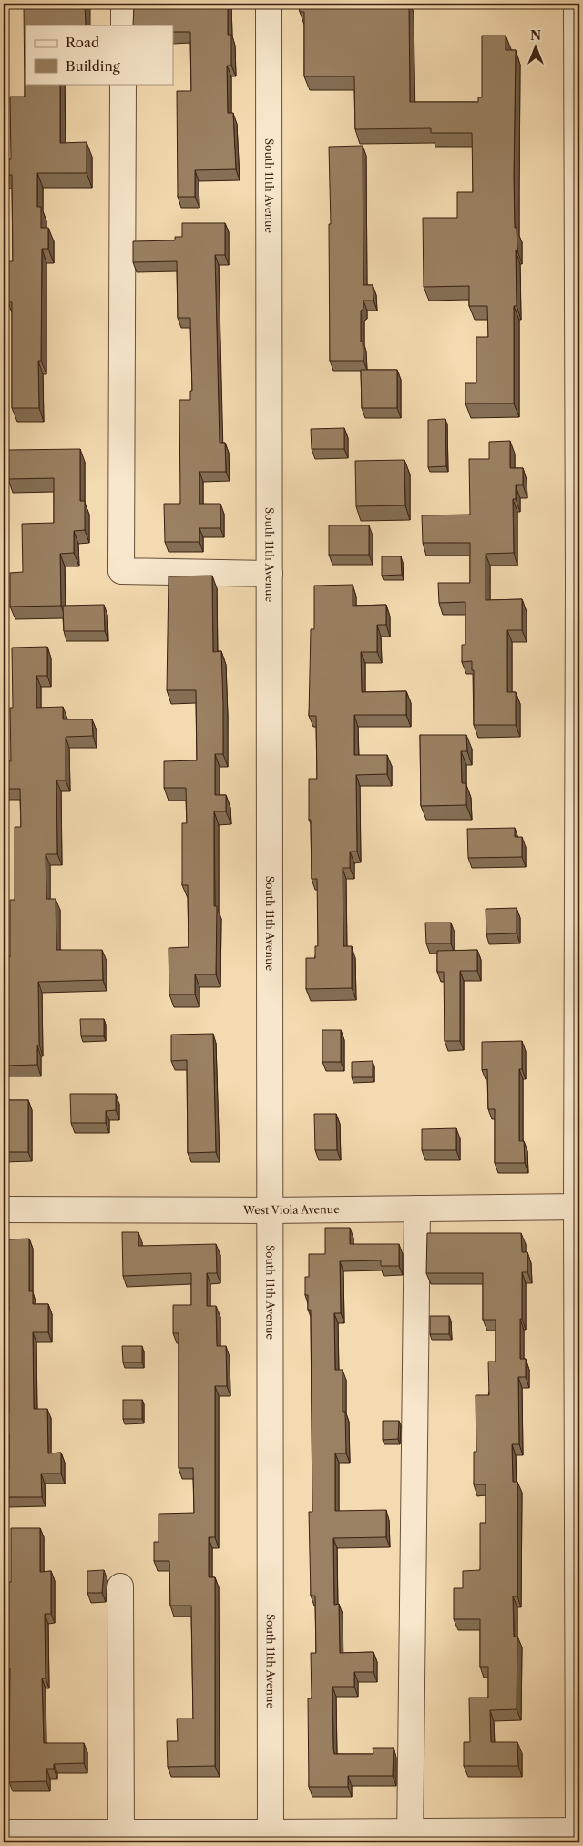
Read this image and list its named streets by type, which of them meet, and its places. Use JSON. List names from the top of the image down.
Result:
{
  "streets": {
    "street": ["South 11th Avenue", "West Viola Avenue"]
  },
  "crossings": [
    ["South 11th Avenue", "West Viola Avenue"]
  ],
  "legend": ["Road", "Building"],
  "north": "top"
}
